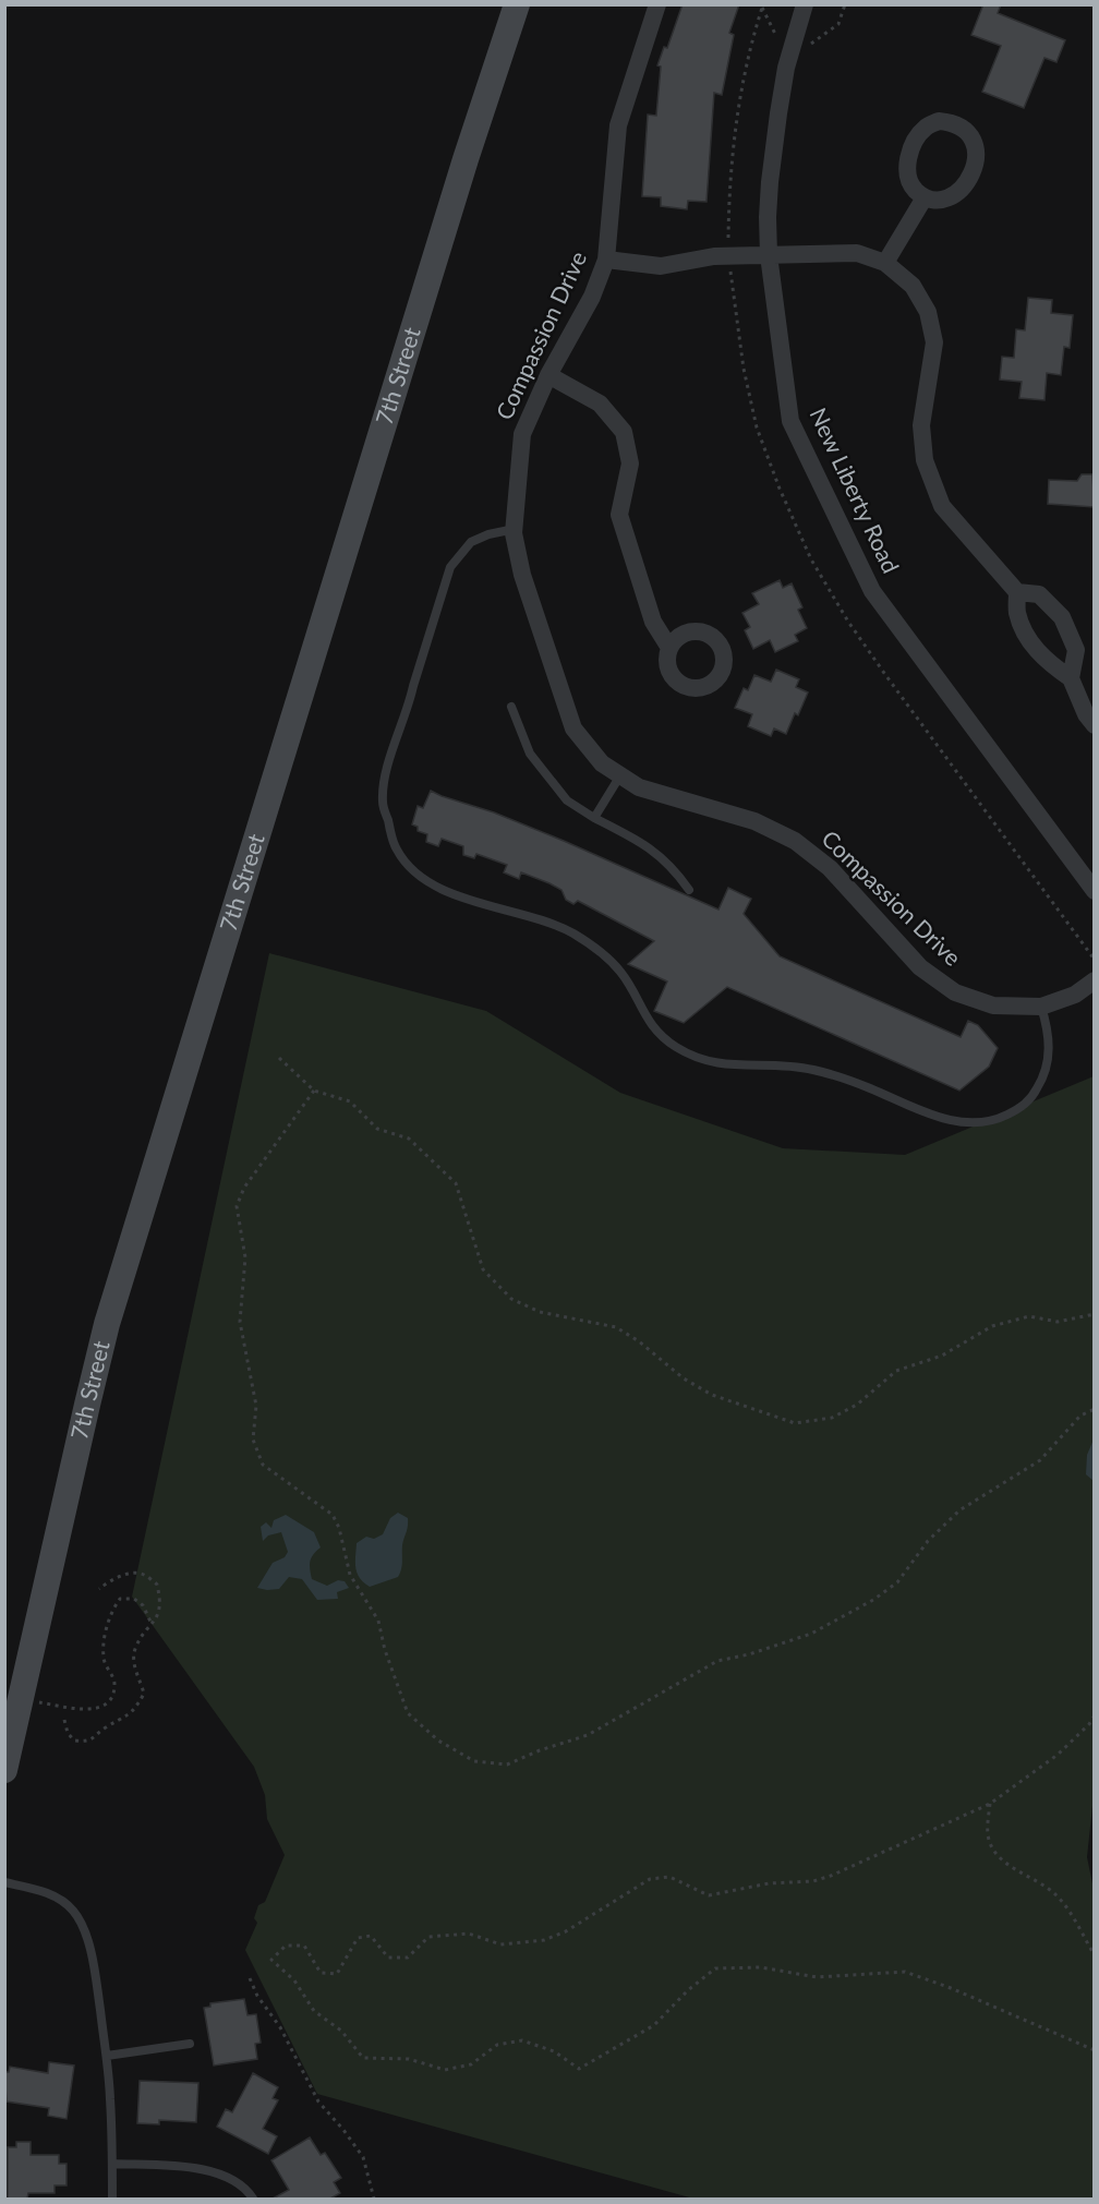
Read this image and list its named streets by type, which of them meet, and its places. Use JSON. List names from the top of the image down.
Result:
{
  "streets": {
    "street": ["Compassion Drive", "7th Street", "New Liberty Road"]
  }
}
